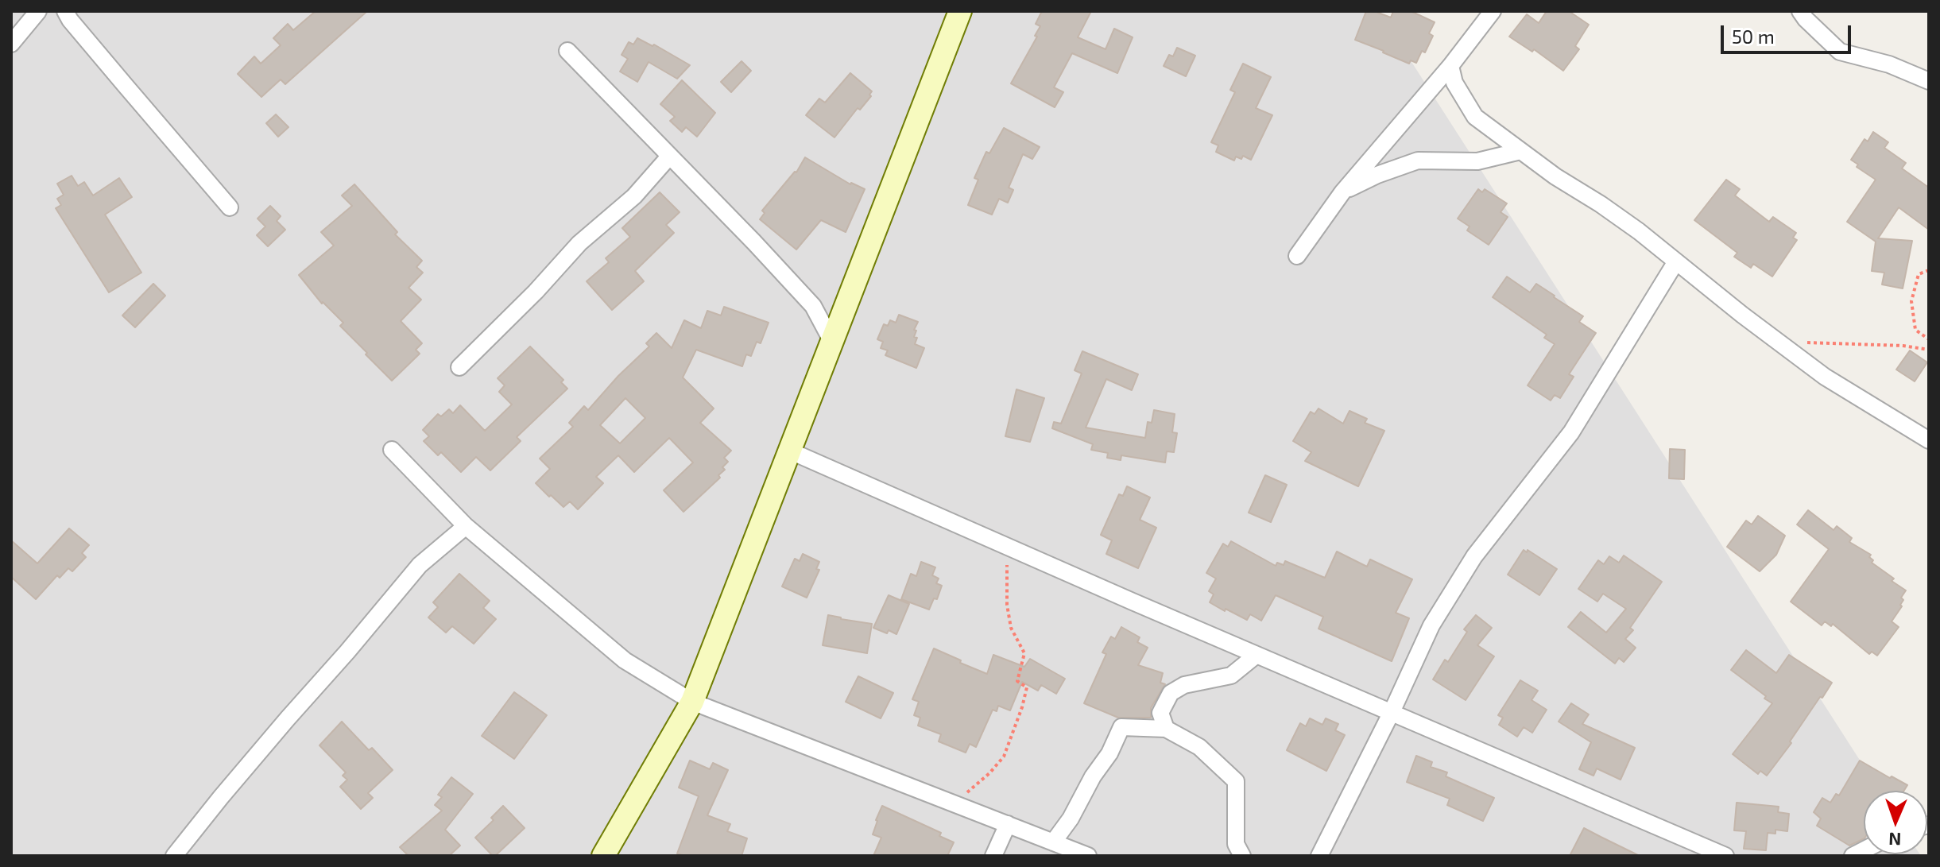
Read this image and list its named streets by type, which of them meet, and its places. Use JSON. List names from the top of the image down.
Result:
{
  "scale_bar": "50 m",
  "north": "bottom"
}
